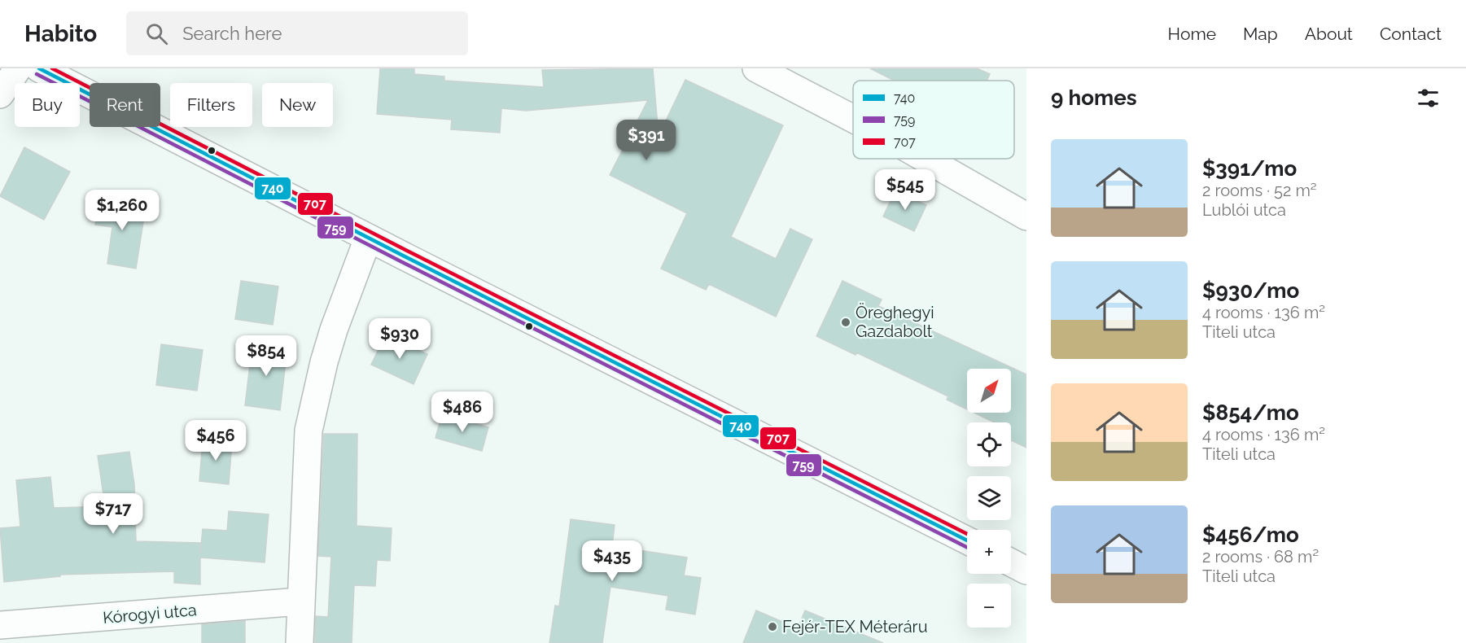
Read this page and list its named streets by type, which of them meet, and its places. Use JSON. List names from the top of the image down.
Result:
{
  "streets": {
    "main road": ["Kórogyi utca"]
  },
  "places": ["Öreghegyi Gazdabolt", "Fejér-TEX Méteráru"],
  "lines": ["transit line 740", "transit line 707", "transit line 759"],
  "legend": ["740", "759", "707"],
  "north": "top right",
  "page": {
    "header": "Habito",
    "search": "Search here",
    "nav": [
      "Home",
      "Map",
      "About",
      "Contact"
    ],
    "heading": "9 homes",
    "chip": [
      "Buy",
      "Rent",
      "Filters",
      "New"
    ],
    "price": [
      "$391",
      "$545",
      "$1,260",
      "$930",
      "$854",
      "$486",
      "$456",
      "$717",
      "$435"
    ],
    "list": [
      {
        "name": "$391/mo",
        "note": "2 rooms · 52 m² · Lublói utca"
      },
      {
        "name": "$930/mo",
        "note": "4 rooms · 136 m² · Titeli utca"
      },
      {
        "name": "$854/mo",
        "note": "4 rooms · 136 m² · Titeli utca"
      },
      {
        "name": "$456/mo",
        "note": "2 rooms · 68 m² · Titeli utca"
      }
    ],
    "map_buttons": ["+", "−"]
  }
}
